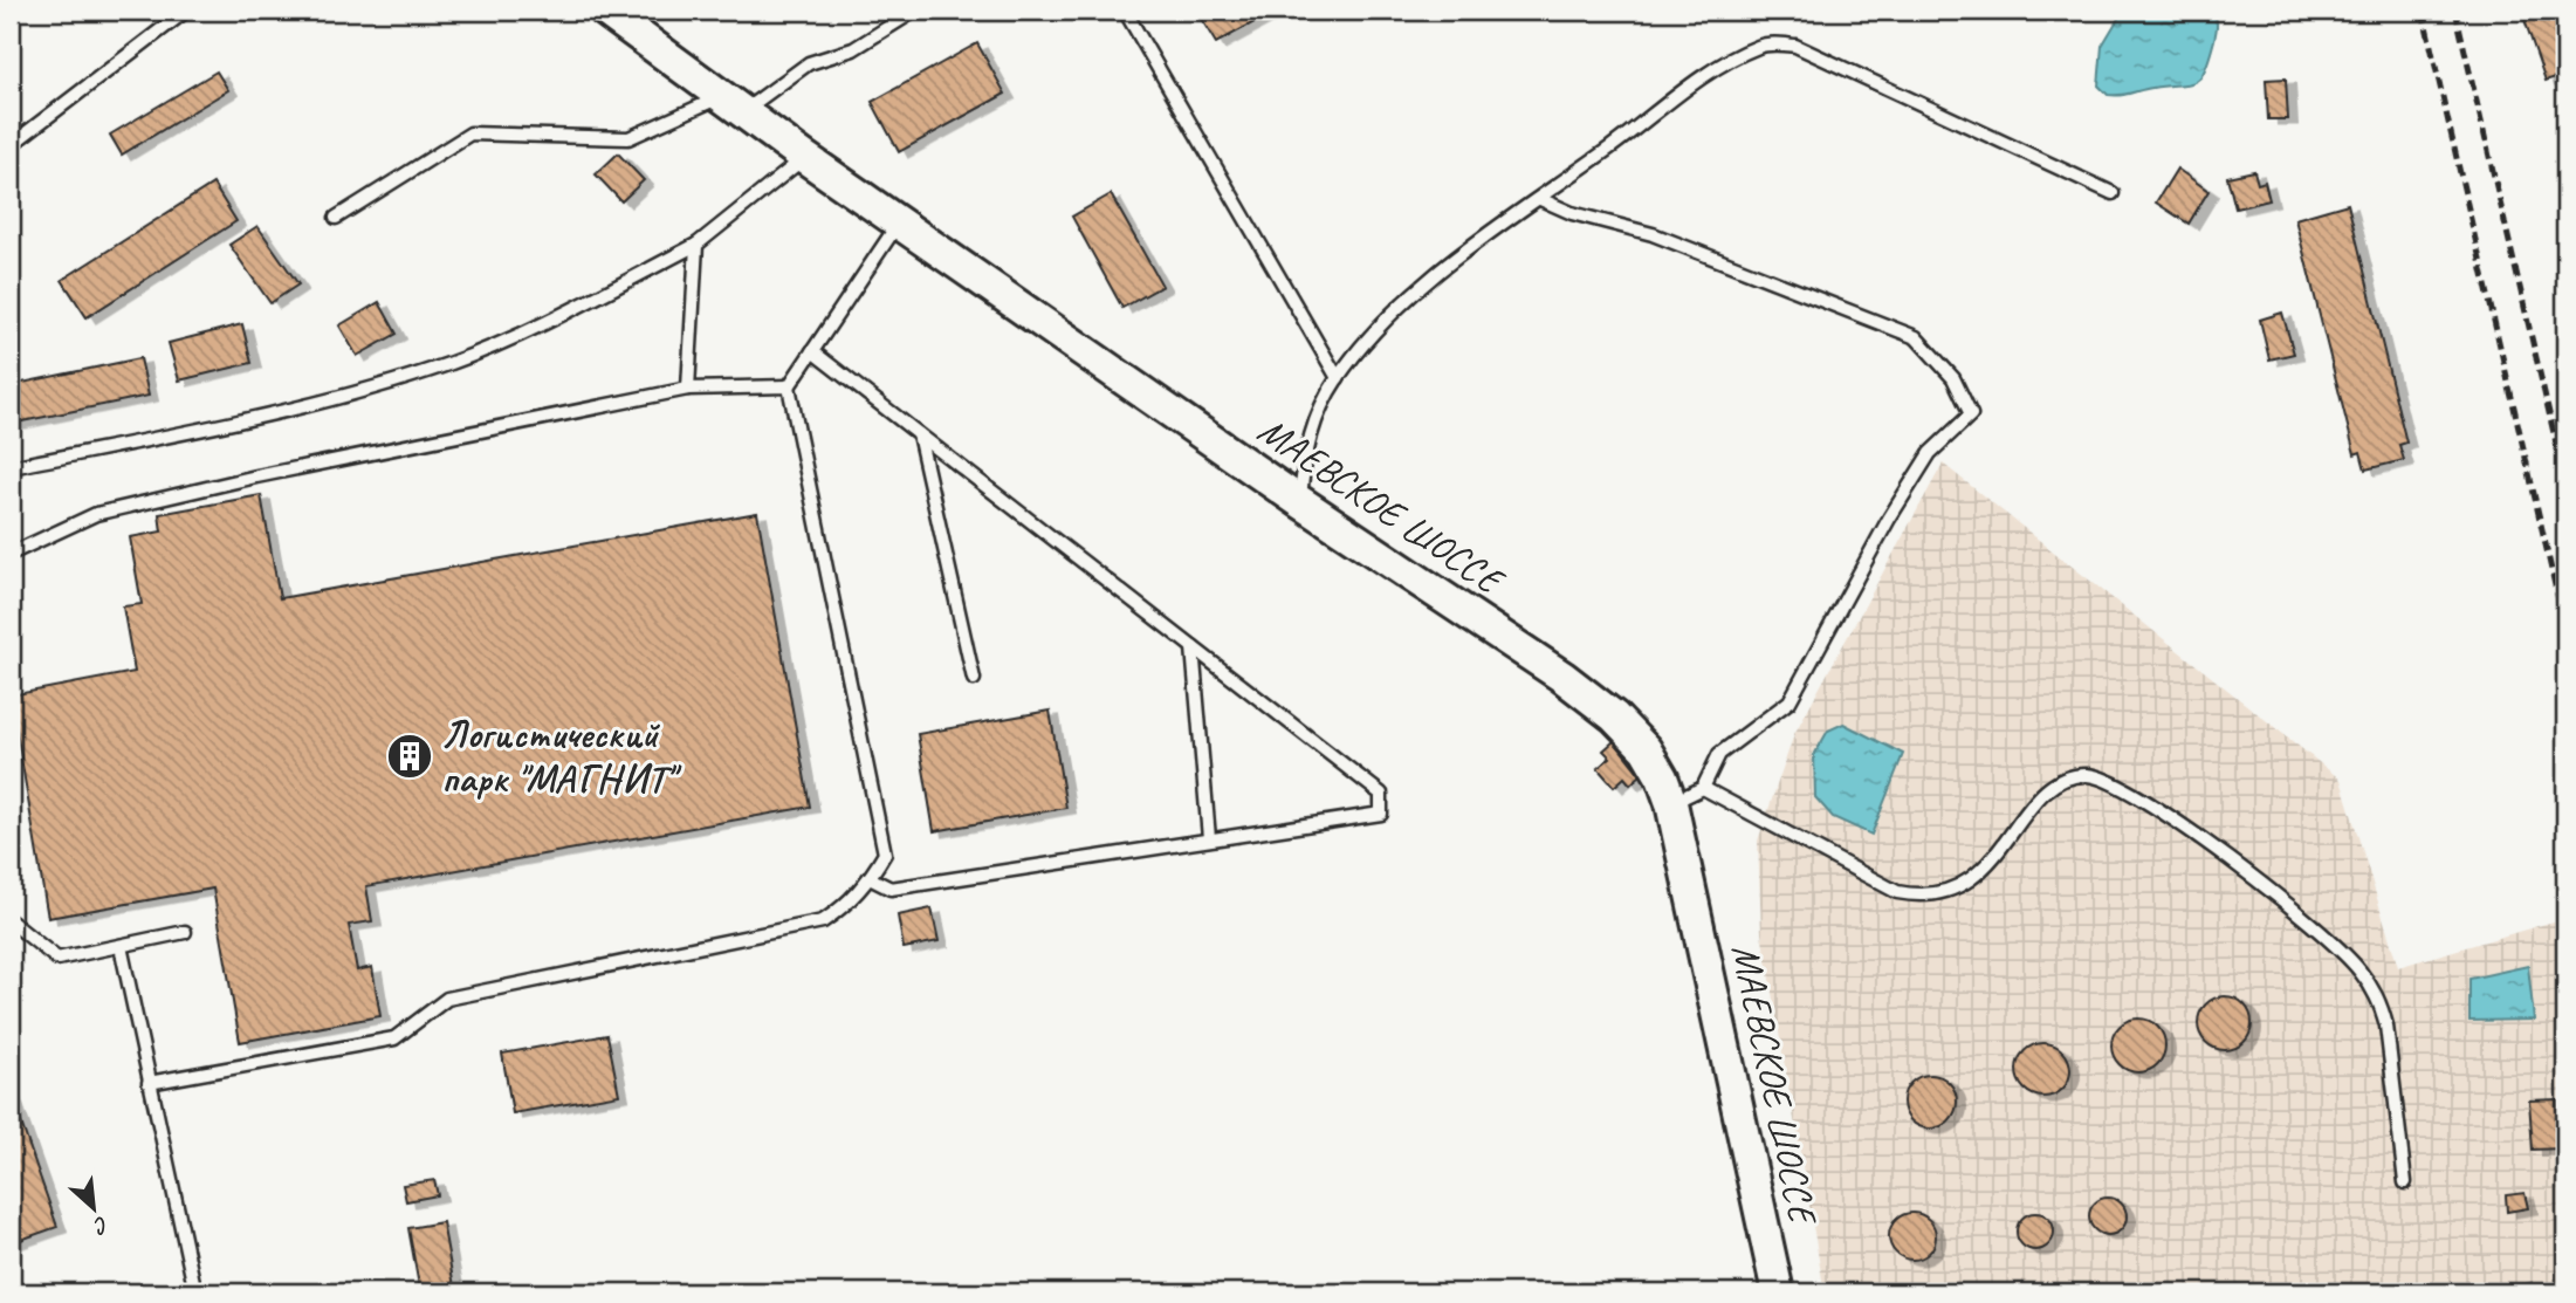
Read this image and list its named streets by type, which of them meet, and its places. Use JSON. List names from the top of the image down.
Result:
{
  "streets": {
    "street": ["МАЕВСКОЕ ШОССЕ"]
  },
  "places": {
    "building": ["Логистический парк \"МАГНИТ\""]
  },
  "north": "bottom right"
}
